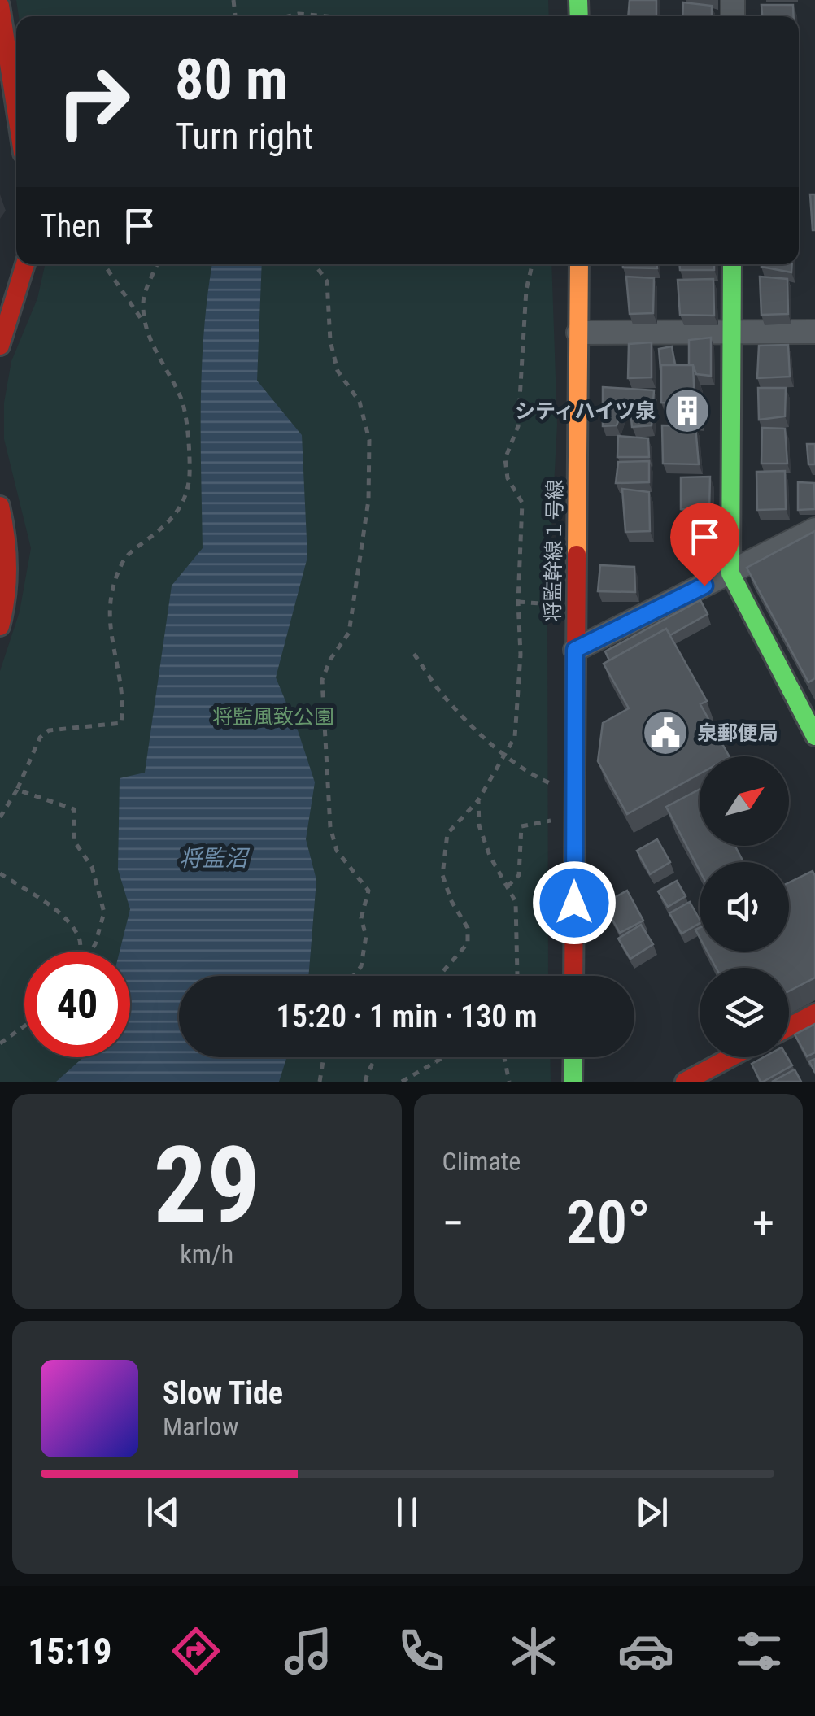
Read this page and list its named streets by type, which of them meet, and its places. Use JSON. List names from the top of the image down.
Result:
{
  "streets": {
    "street": ["将監幹線１号線"]
  },
  "water": ["将監沼"],
  "parks": ["将監風致公園"],
  "places": {
    "building": ["シティハイツ泉"],
    "public building": ["泉郵便局"]
  },
  "north": "top right",
  "page": {
    "turn": ["80 m", "Turn right"],
    "then": "Then",
    "limit": "40",
    "trip": "15:20 · 1 min · 130 m",
    "tile": [
      ["29", "km/h"],
      "Climate"
    ],
    "heat": ["−", "20°", "+"],
    "song": ["Slow Tide", "Marlow"],
    "tabs": "15:19"
  }
}
